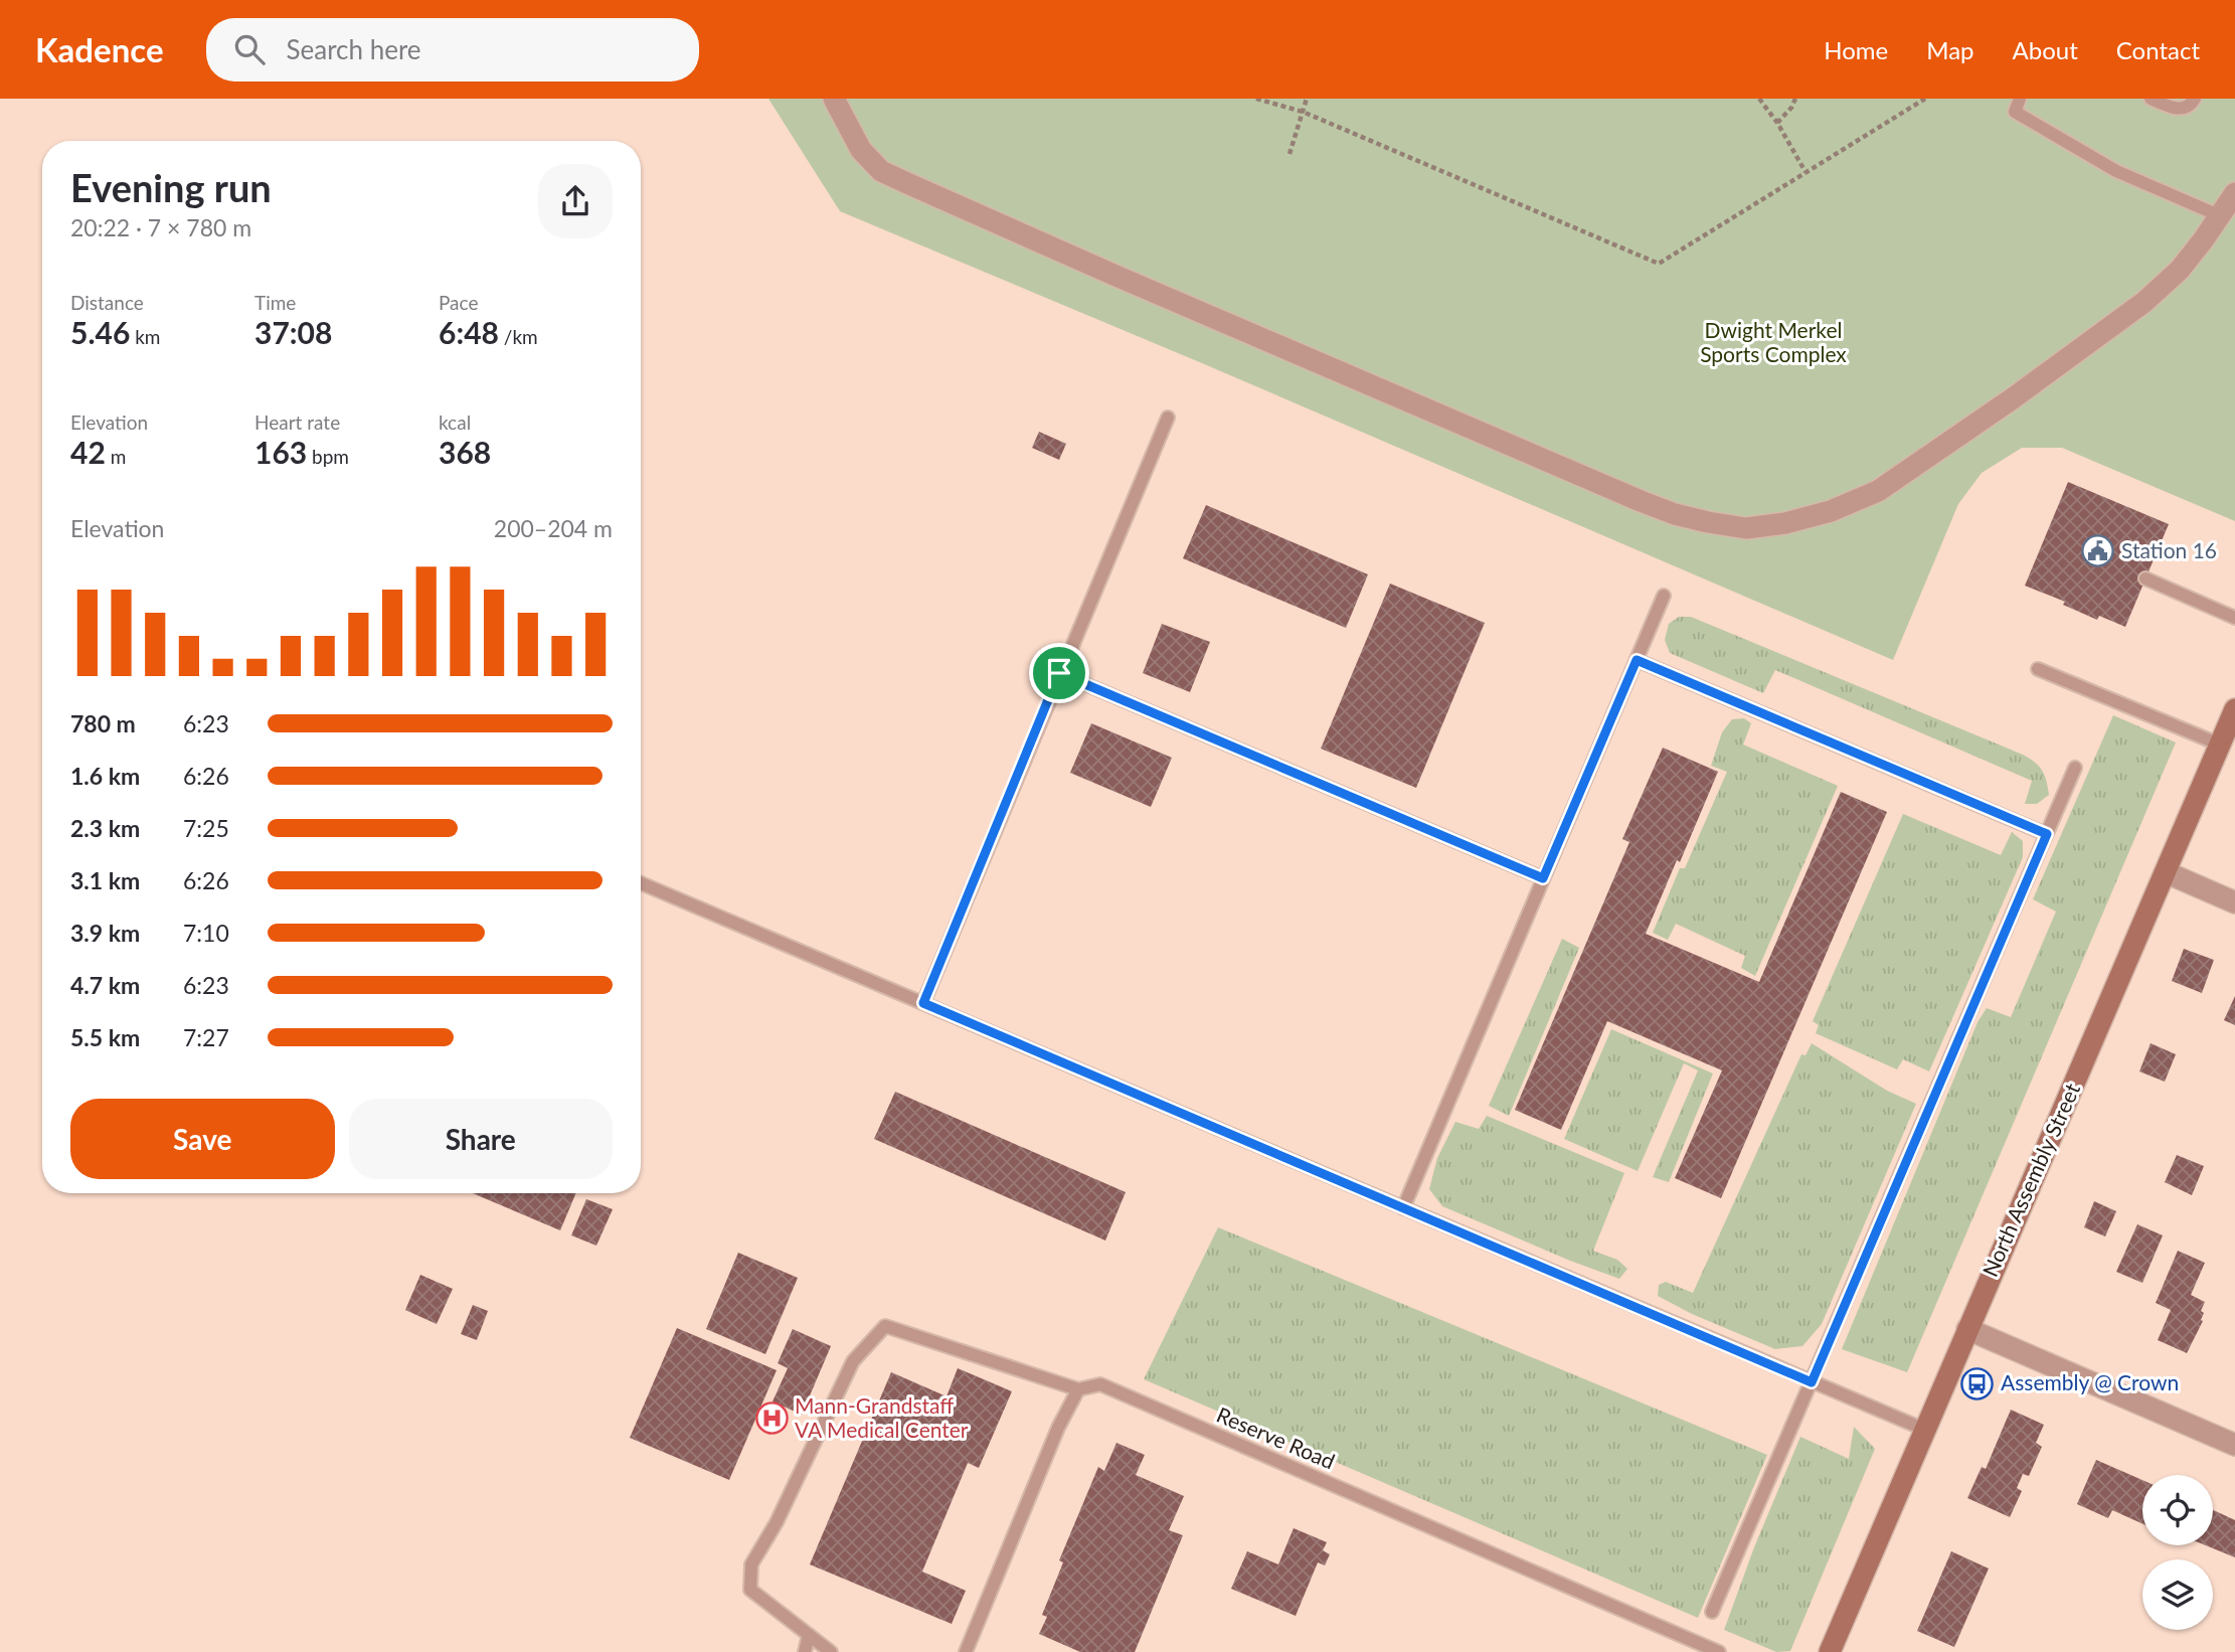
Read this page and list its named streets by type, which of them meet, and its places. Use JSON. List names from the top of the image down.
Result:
{
  "streets": {
    "main road": ["North Assembly Street"],
    "lane": ["Reserve Road"]
  },
  "parks": ["Dwight Merkel Sports Complex"],
  "places": {
    "public building": ["Station 16"],
    "bus stop": ["Assembly @ Crown"],
    "hospital": ["Mann-Grandstaff VA Medical Center"]
  },
  "page": {
    "header": "Kadence",
    "search": "Search here",
    "nav": [
      "Home",
      "Map",
      "About",
      "Contact"
    ],
    "heading": ["Evening run", "20:22 · 7 × 780 m"],
    "stats": [
      ["Distance", "5.46 km"],
      ["Time", "37:08"],
      ["Pace", "6:48 /km"],
      ["Elevation", "42 m"],
      ["Heart rate", "163 bpm"],
      ["kcal", "368"]
    ],
    "chart": ["Elevation", "200–204 m"],
    "list": [
      {
        "name": "780 m",
        "note": "6:23"
      },
      {
        "name": "1.6 km",
        "note": "6:26"
      },
      {
        "name": "2.3 km",
        "note": "7:25"
      },
      {
        "name": "3.1 km",
        "note": "6:26"
      },
      {
        "name": "3.9 km",
        "note": "7:10"
      },
      {
        "name": "4.7 km",
        "note": "6:23"
      },
      {
        "name": "5.5 km",
        "note": "7:27"
      }
    ],
    "buttons": ["Save", "Share"]
  }
}
